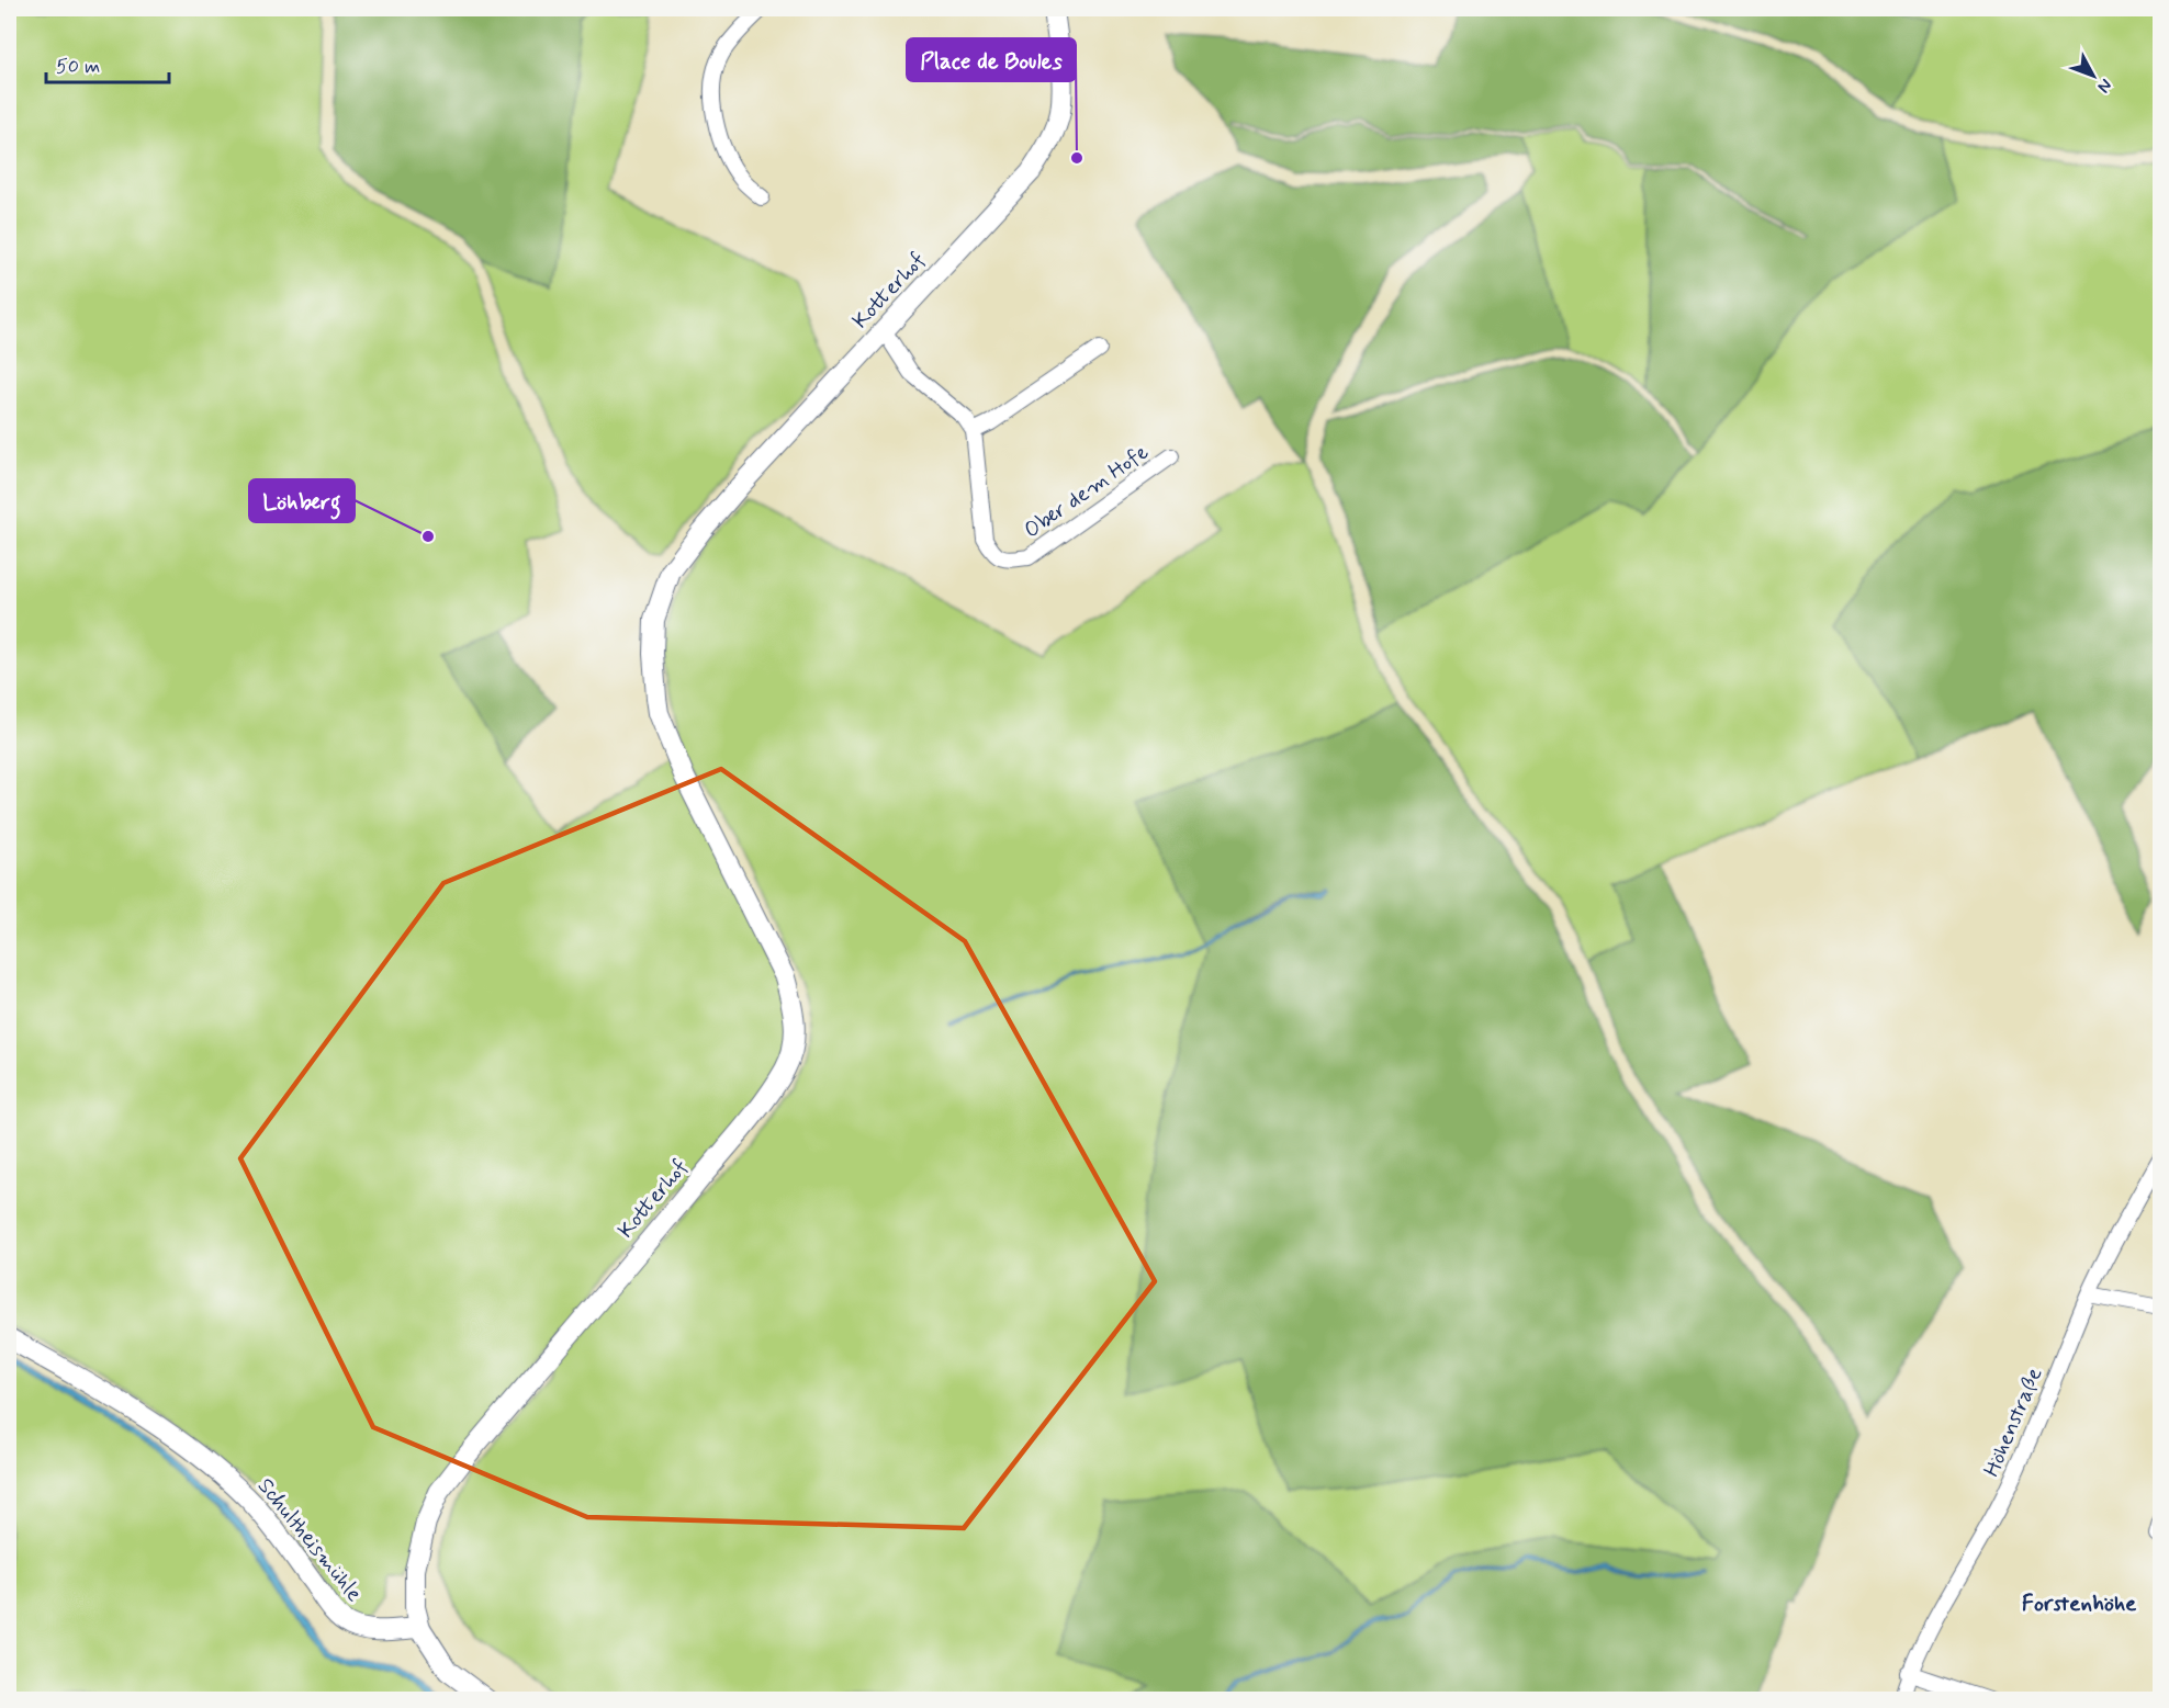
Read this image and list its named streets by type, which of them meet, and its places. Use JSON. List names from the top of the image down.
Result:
{
  "streets": {
    "street": [
      "Kotterhof",
      "Ober dem Hofe",
      "Höhenstraße",
      "Schultheismühle"
    ]
  },
  "crossings": [
    ["Kotterhof", "Schultheismühle"]
  ],
  "districts": ["Forstenhöhe"],
  "places": ["Place de Boules", "Löhberg"],
  "scale_bar": "50 m",
  "north": "bottom right"
}
